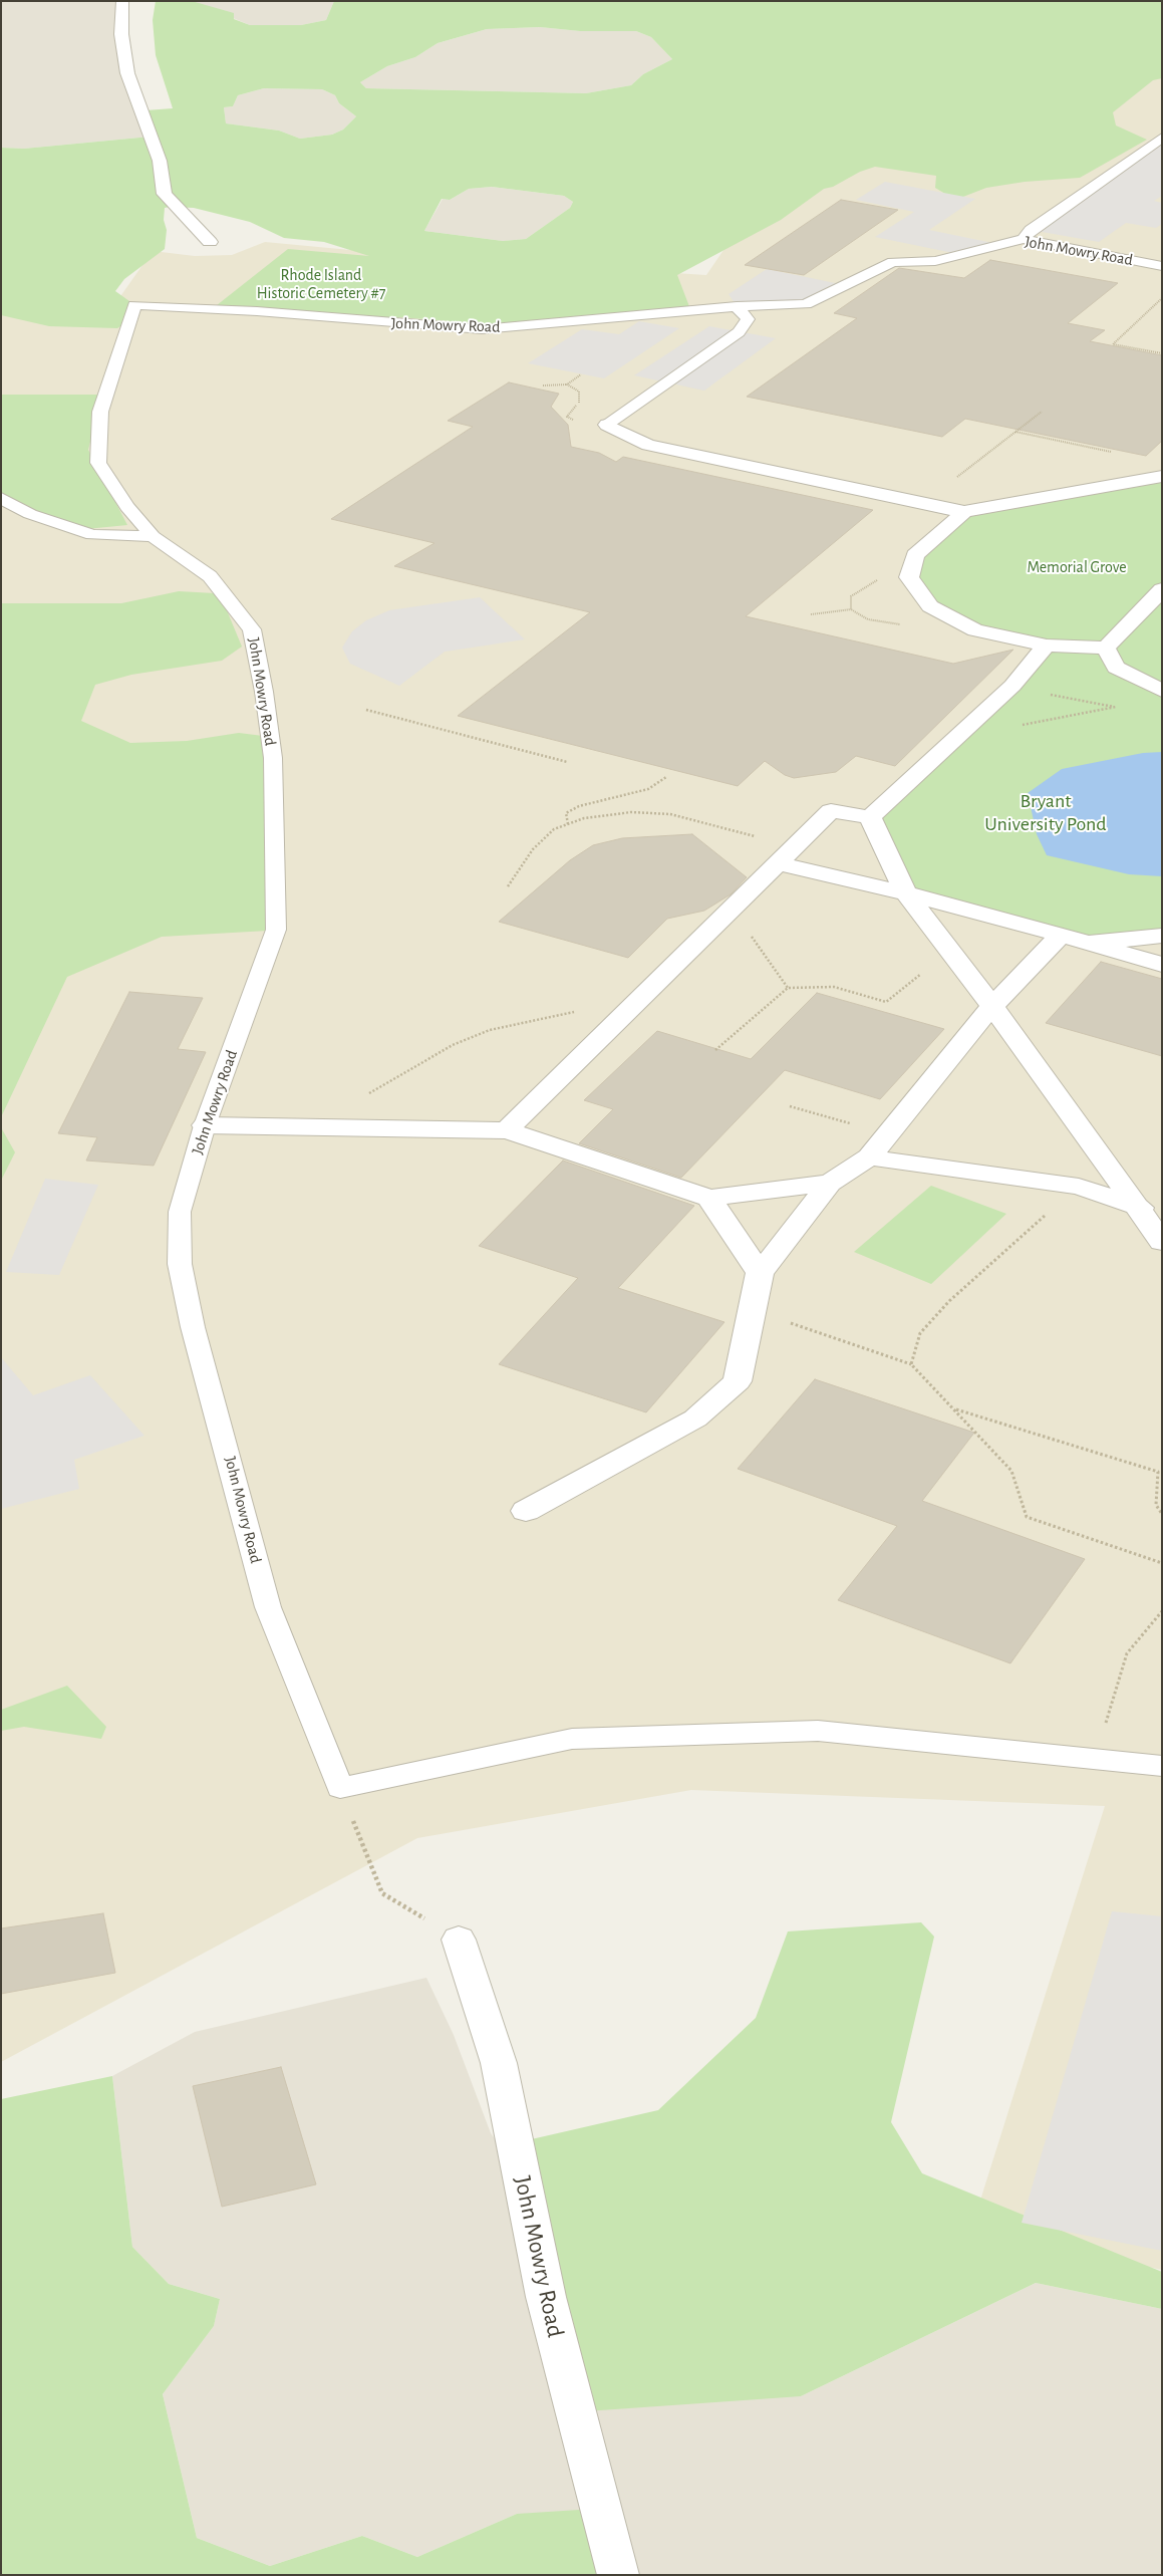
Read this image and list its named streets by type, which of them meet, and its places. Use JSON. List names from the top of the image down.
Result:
{
  "streets": {
    "street": ["John Mowry Road"]
  },
  "parks": ["Rhode Island Historic Cemetery #7", "Memorial Grove", "Bryant University Pond"]
}
